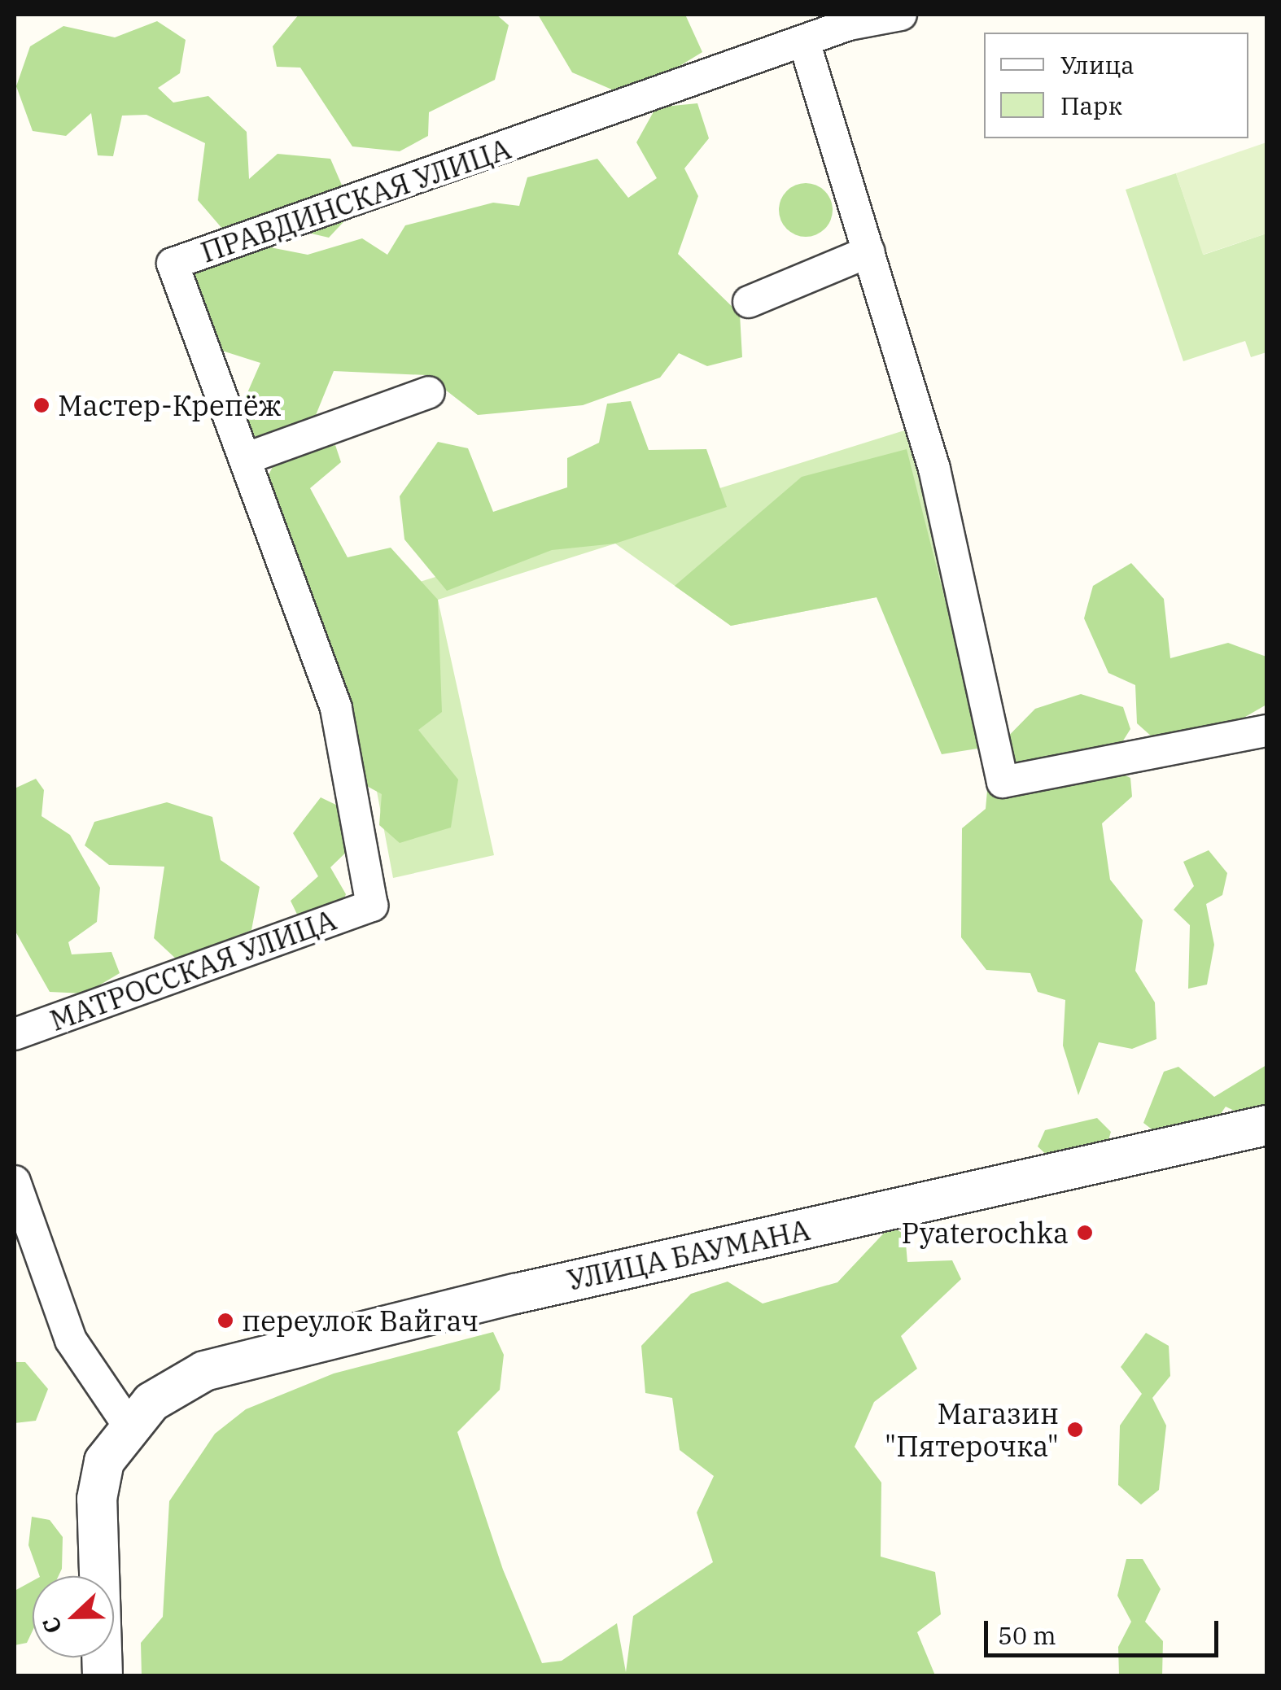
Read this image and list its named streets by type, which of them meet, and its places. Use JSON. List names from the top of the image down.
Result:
{
  "streets": {
    "street": ["ПРАВДИНСКАЯ УЛИЦА", "МАТРОССКАЯ УЛИЦА", "УЛИЦА БАУМАНА"]
  },
  "crossings": [
    ["ПРАВДИНСКАЯ УЛИЦА", "МАТРОССКАЯ УЛИЦА"]
  ],
  "places": [
    "Мастер-Крепёж",
    "Pyaterochka",
    "переулок Вайгач",
    "Магазин \"Пятерочка\""
  ],
  "legend": ["Улица", "Парк"],
  "scale_bar": "50 m",
  "north": "left"
}
